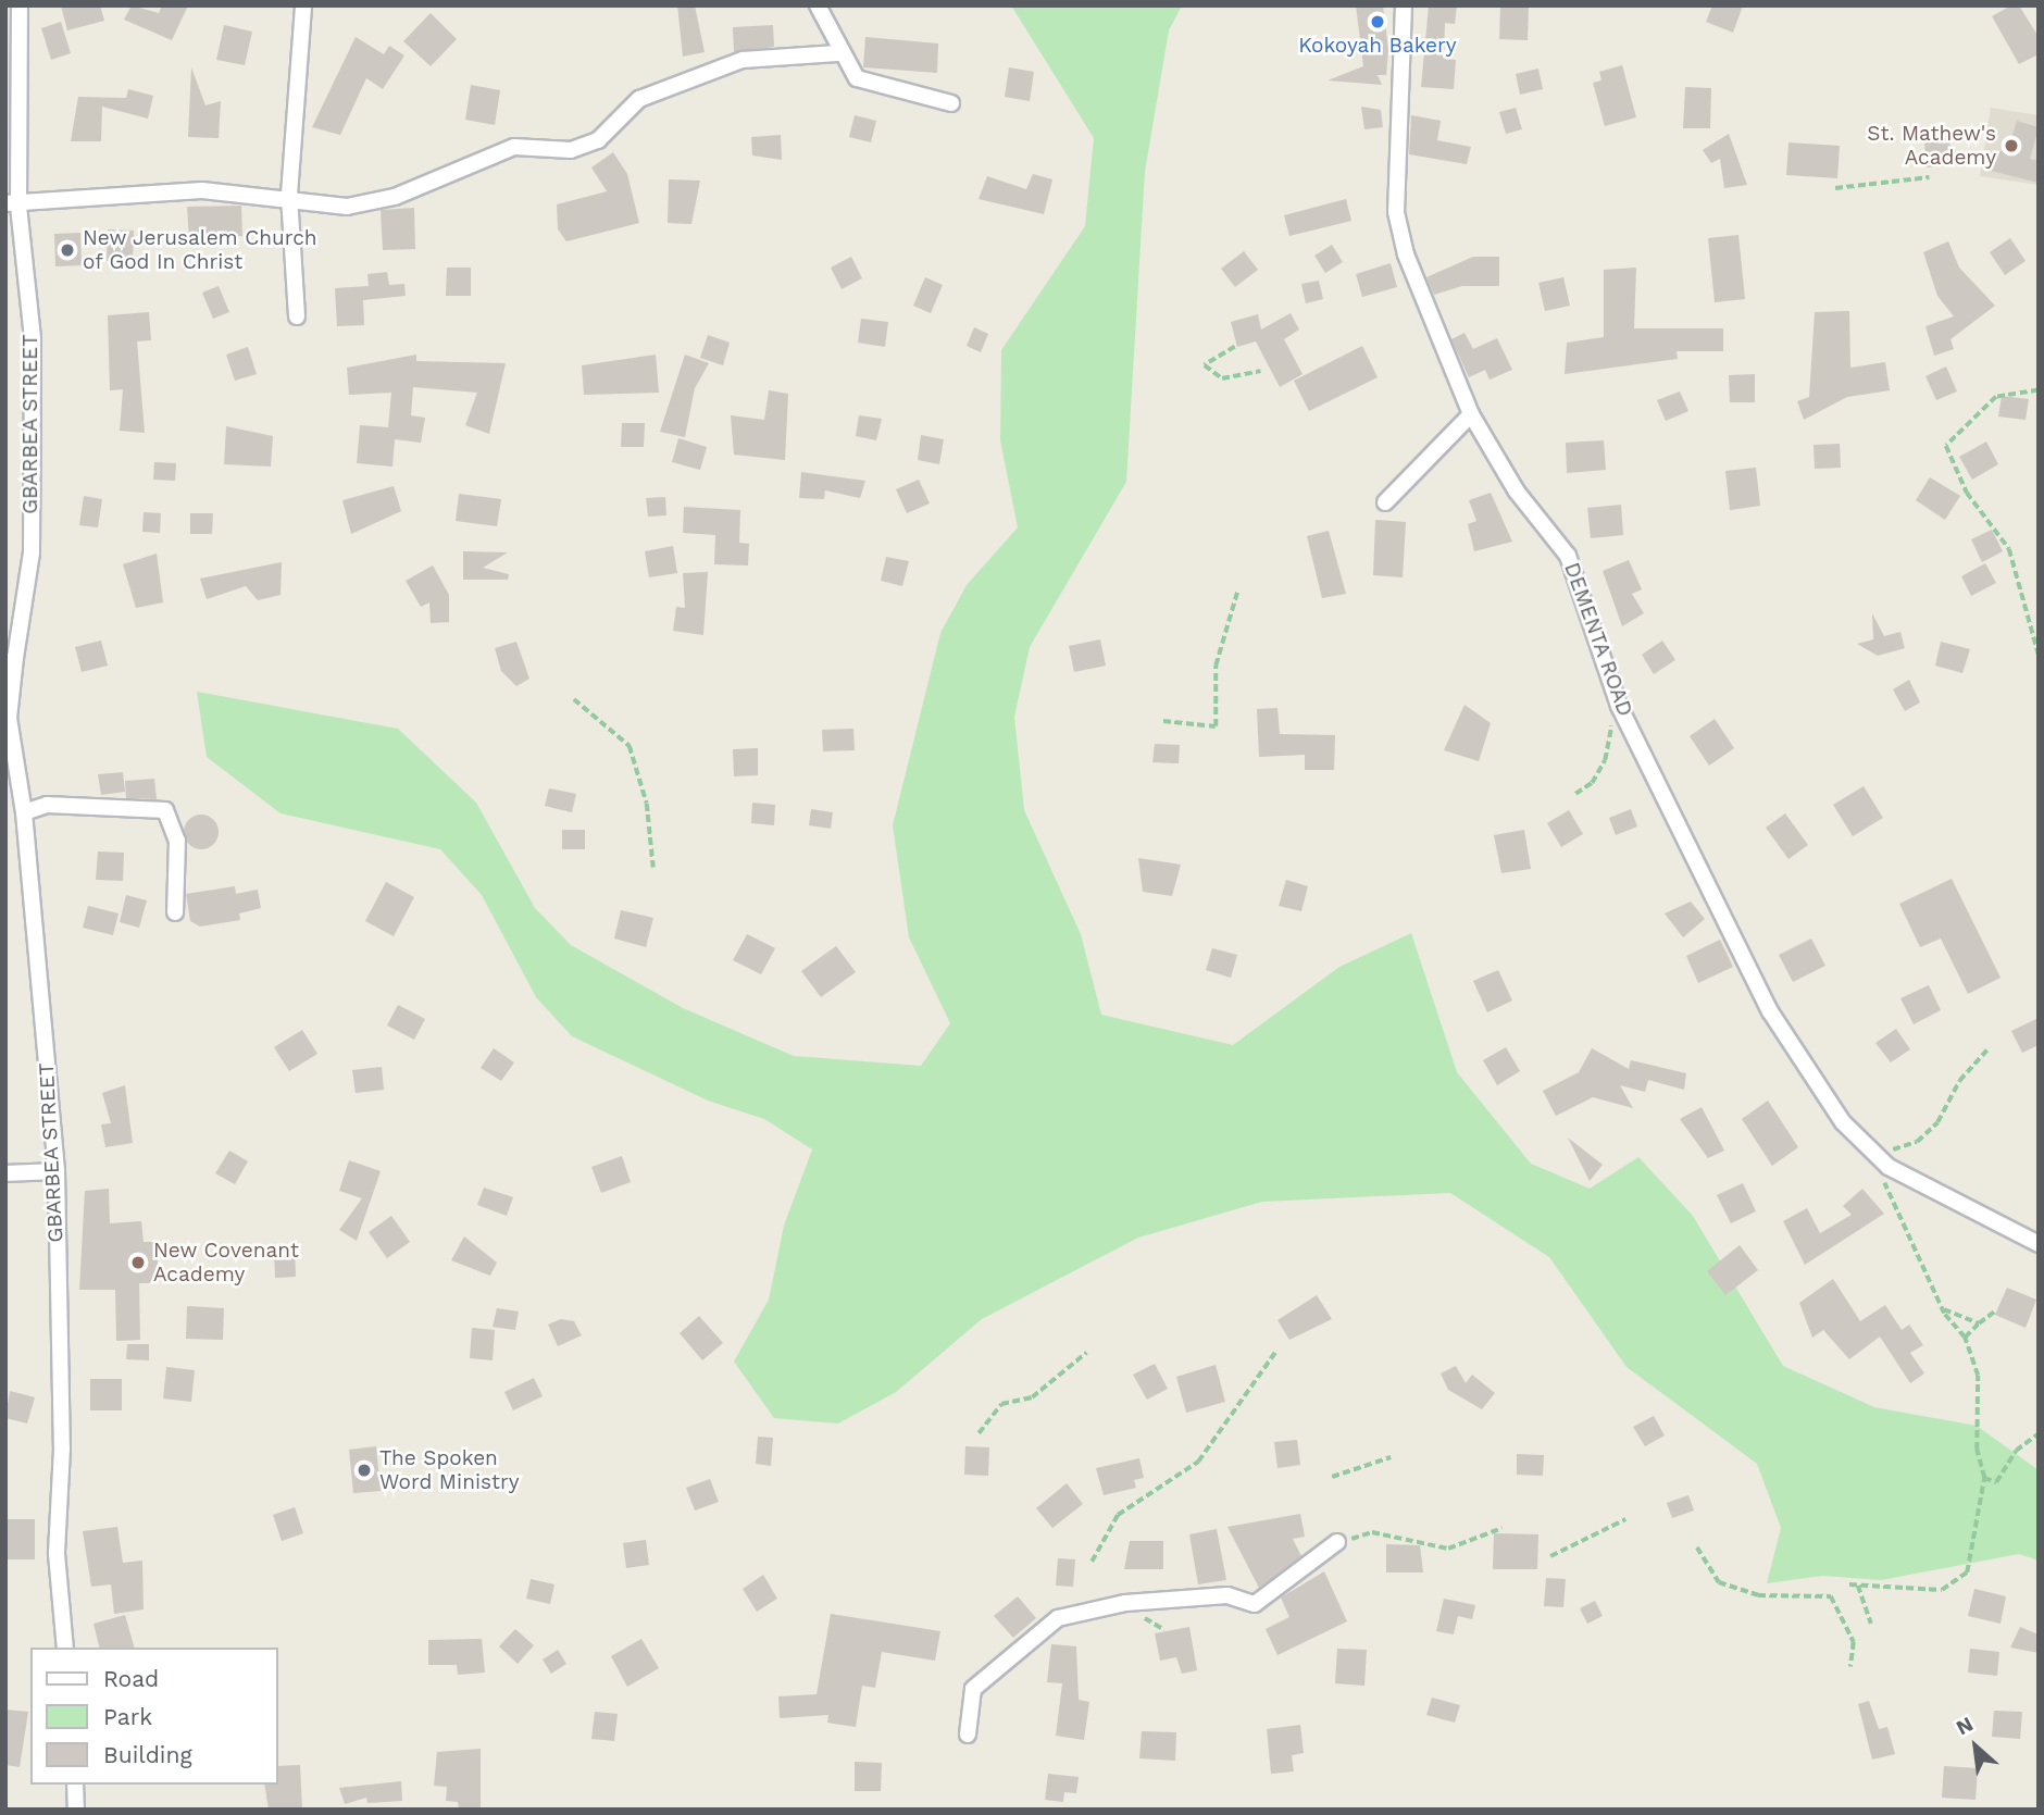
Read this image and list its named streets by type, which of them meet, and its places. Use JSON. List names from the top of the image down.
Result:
{
  "streets": {
    "street": ["GBARBEA STREET", "DEMENTA ROAD"]
  },
  "places": [
    "Kokoyah Bakery",
    "St. Mathew's Academy",
    "New Jerusalem Church of God In Christ",
    "New Covenant Academy",
    "The Spoken Word Ministry"
  ],
  "legend": ["Road", "Park", "Building"],
  "north": "top left"
}
